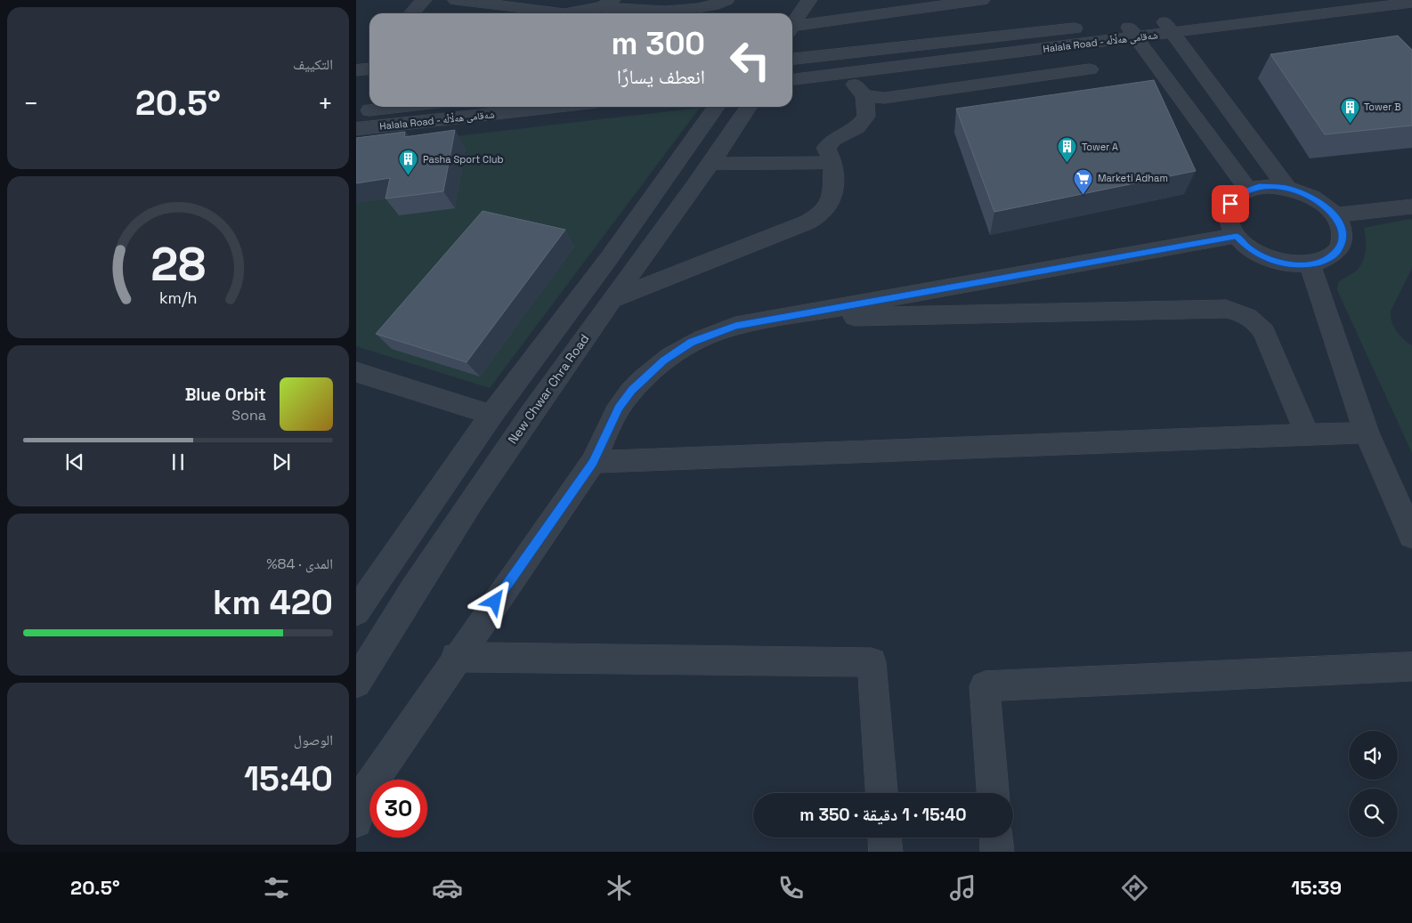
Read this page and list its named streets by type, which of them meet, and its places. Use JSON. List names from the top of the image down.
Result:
{
  "streets": {
    "street": ["Halala Road - شەقامی هەڵاڵە", "New Chwar Chra Road"]
  },
  "places": {
    "building": ["Tower B", "Tower A", "Pasha Sport Club"],
    "supermarket": ["Marketi Adham"]
  },
  "page": {
    "tile": [
      "التكييف",
      ["المدى · 84%", "420 km"],
      ["الوصول", "15:40"]
    ],
    "turn": ["300 m", "انعطف يسارًا"],
    "heat": ["−", "20.5°", "+"],
    "song": ["Blue Orbit", "Sona"],
    "limit": "30",
    "trip": "15:40 · 1 دقيقة · 350 m",
    "tabs": ["15:39", "20.5°"],
    "gauge": ["28", "km/h"]
  }
}
